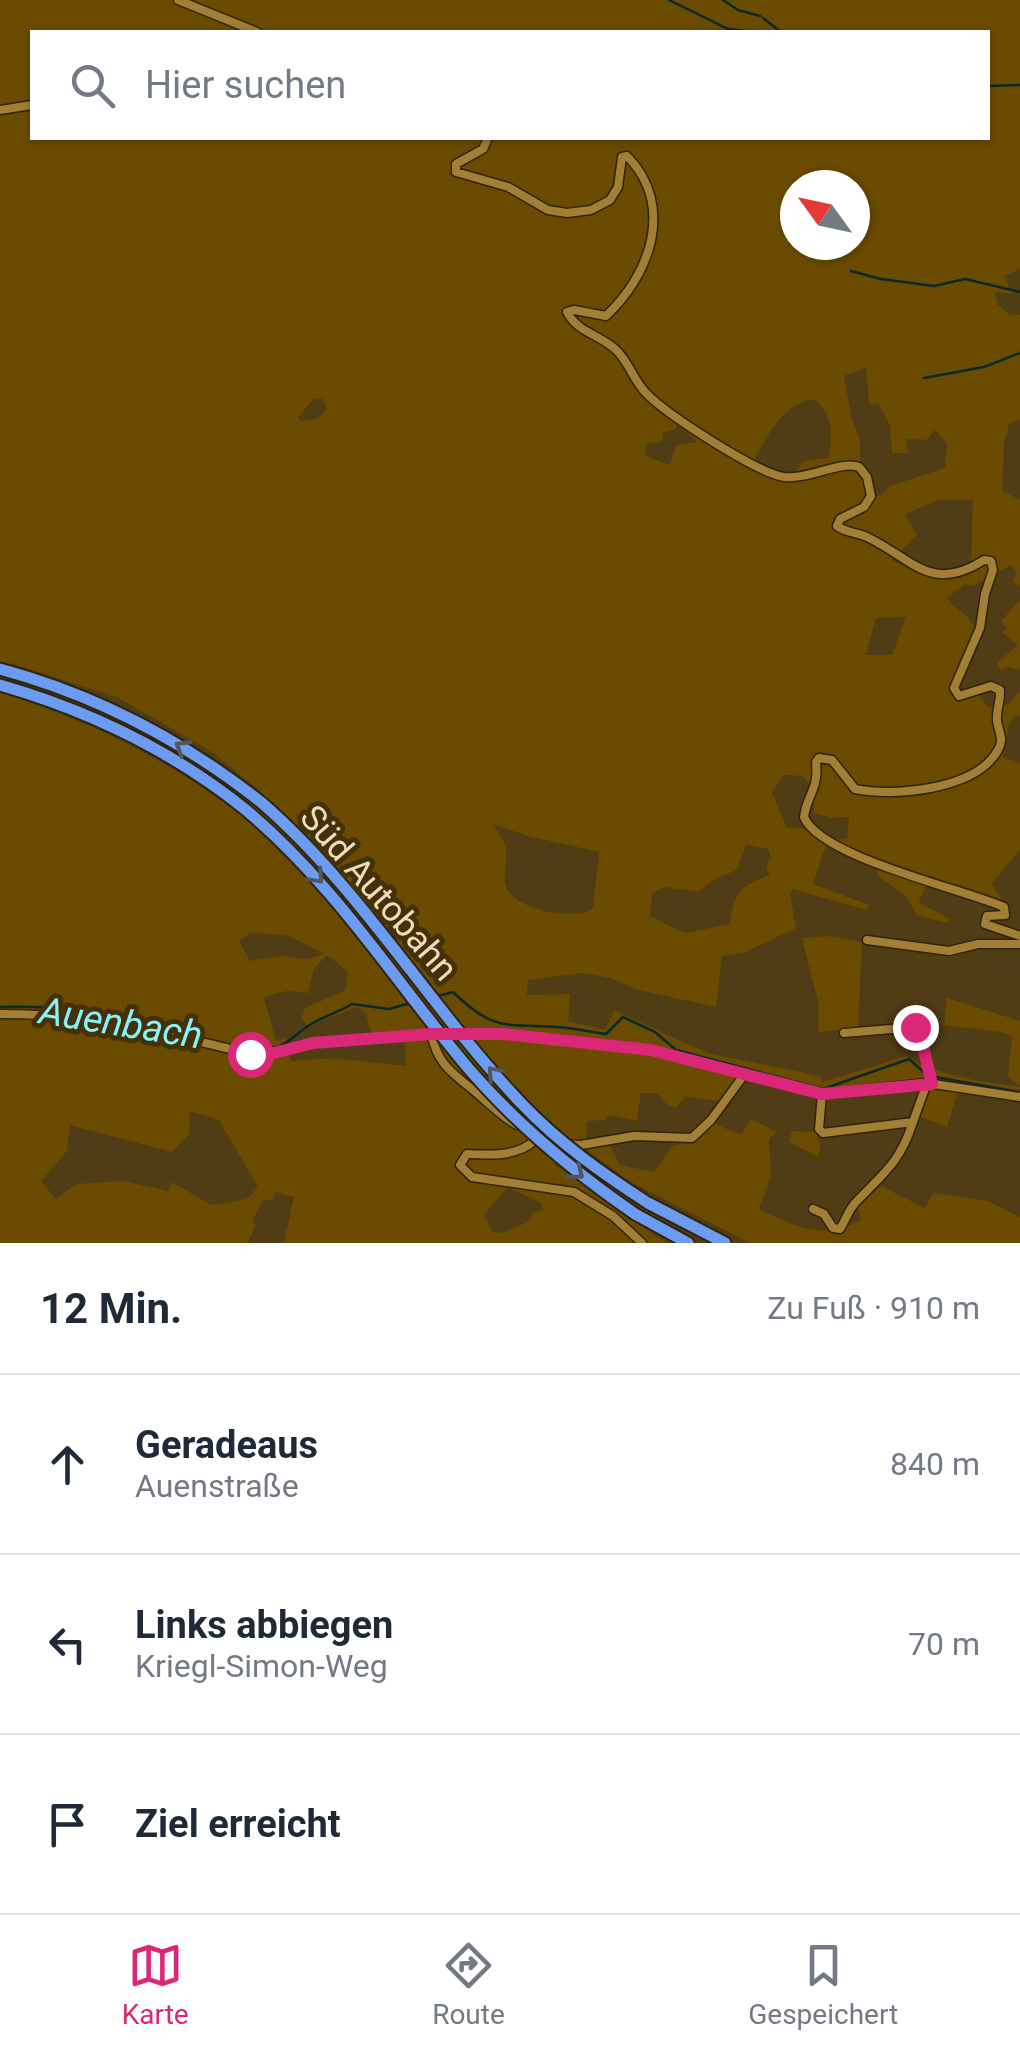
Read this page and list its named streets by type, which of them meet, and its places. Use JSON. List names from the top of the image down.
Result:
{
  "streets": {
    "highway": ["Süd Autobahn"]
  },
  "water": ["Auenbach"],
  "north": "top left",
  "page": {
    "search": "Hier suchen",
    "heading": ["12 Min.", "Zu Fuß · 910 m"],
    "list": [
      ["Geradeaus", "Auenstraße", "840 m"],
      ["Links abbiegen", "Kriegl-Simon-Weg", "70 m"],
      "Ziel erreicht"
    ],
    "nav": ["Karte", "Route", "Gespeichert"]
  }
}
